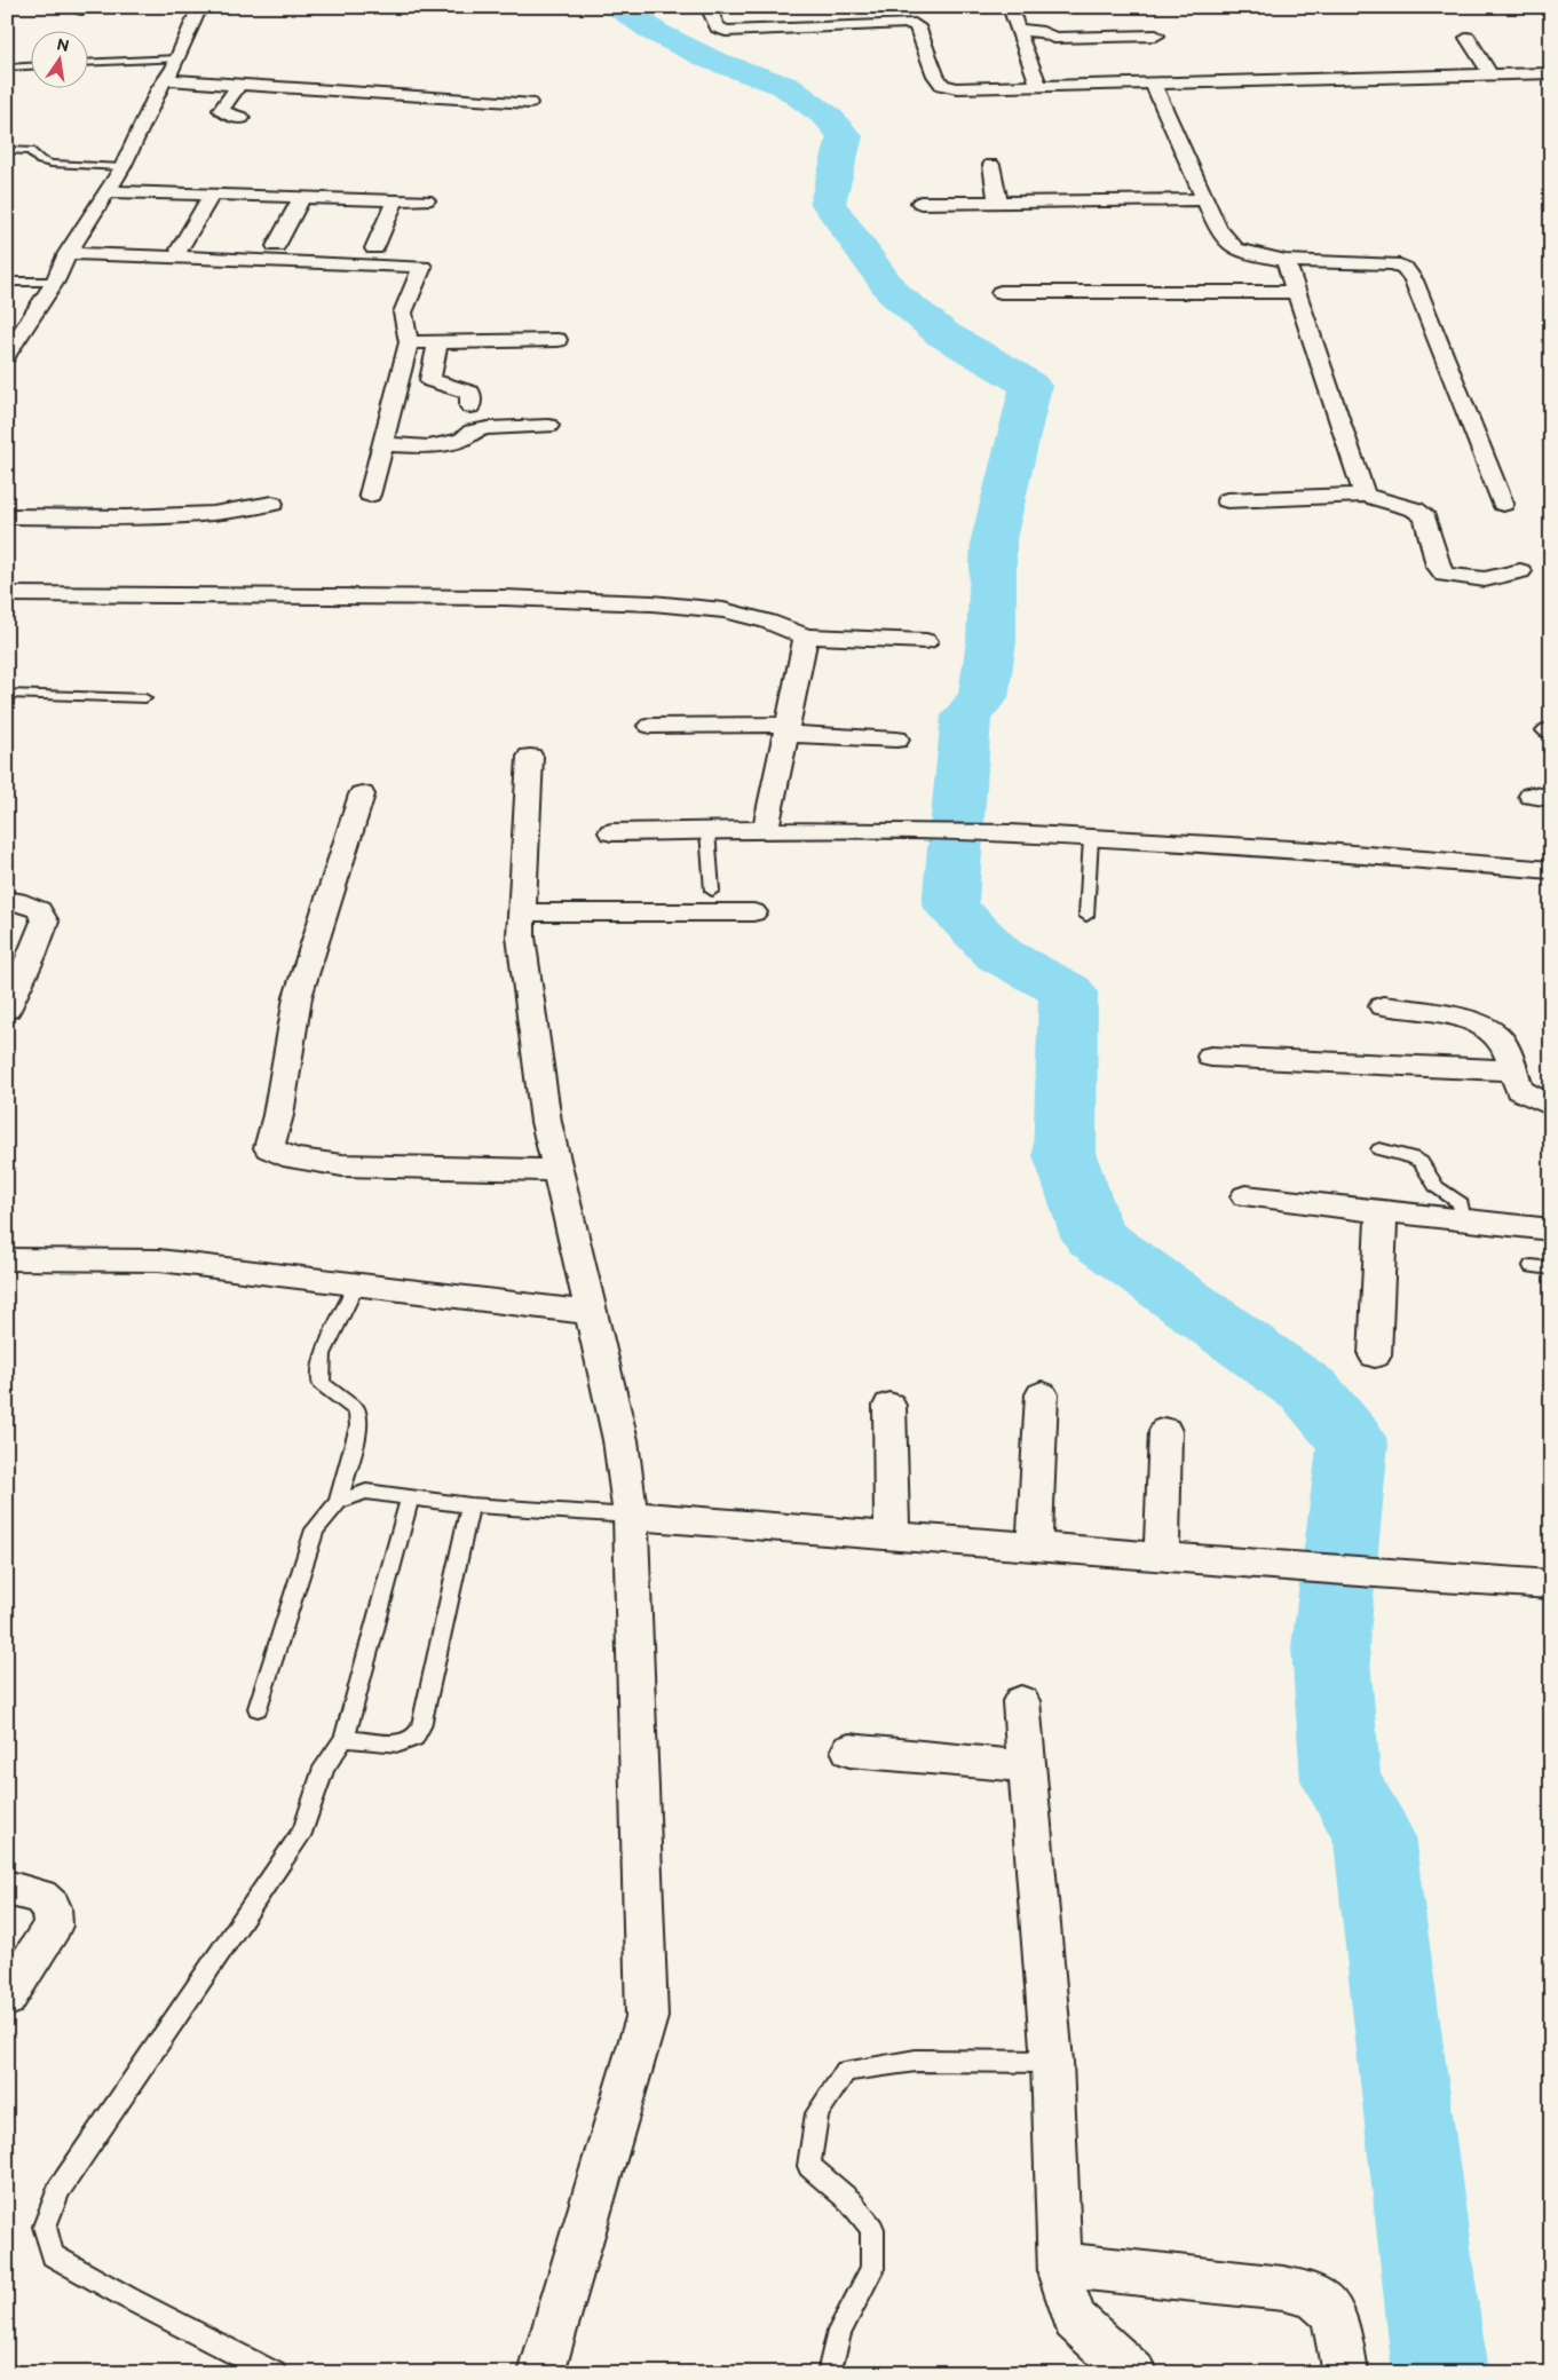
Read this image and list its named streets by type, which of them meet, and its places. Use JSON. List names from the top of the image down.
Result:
{
  "north": "top"
}
